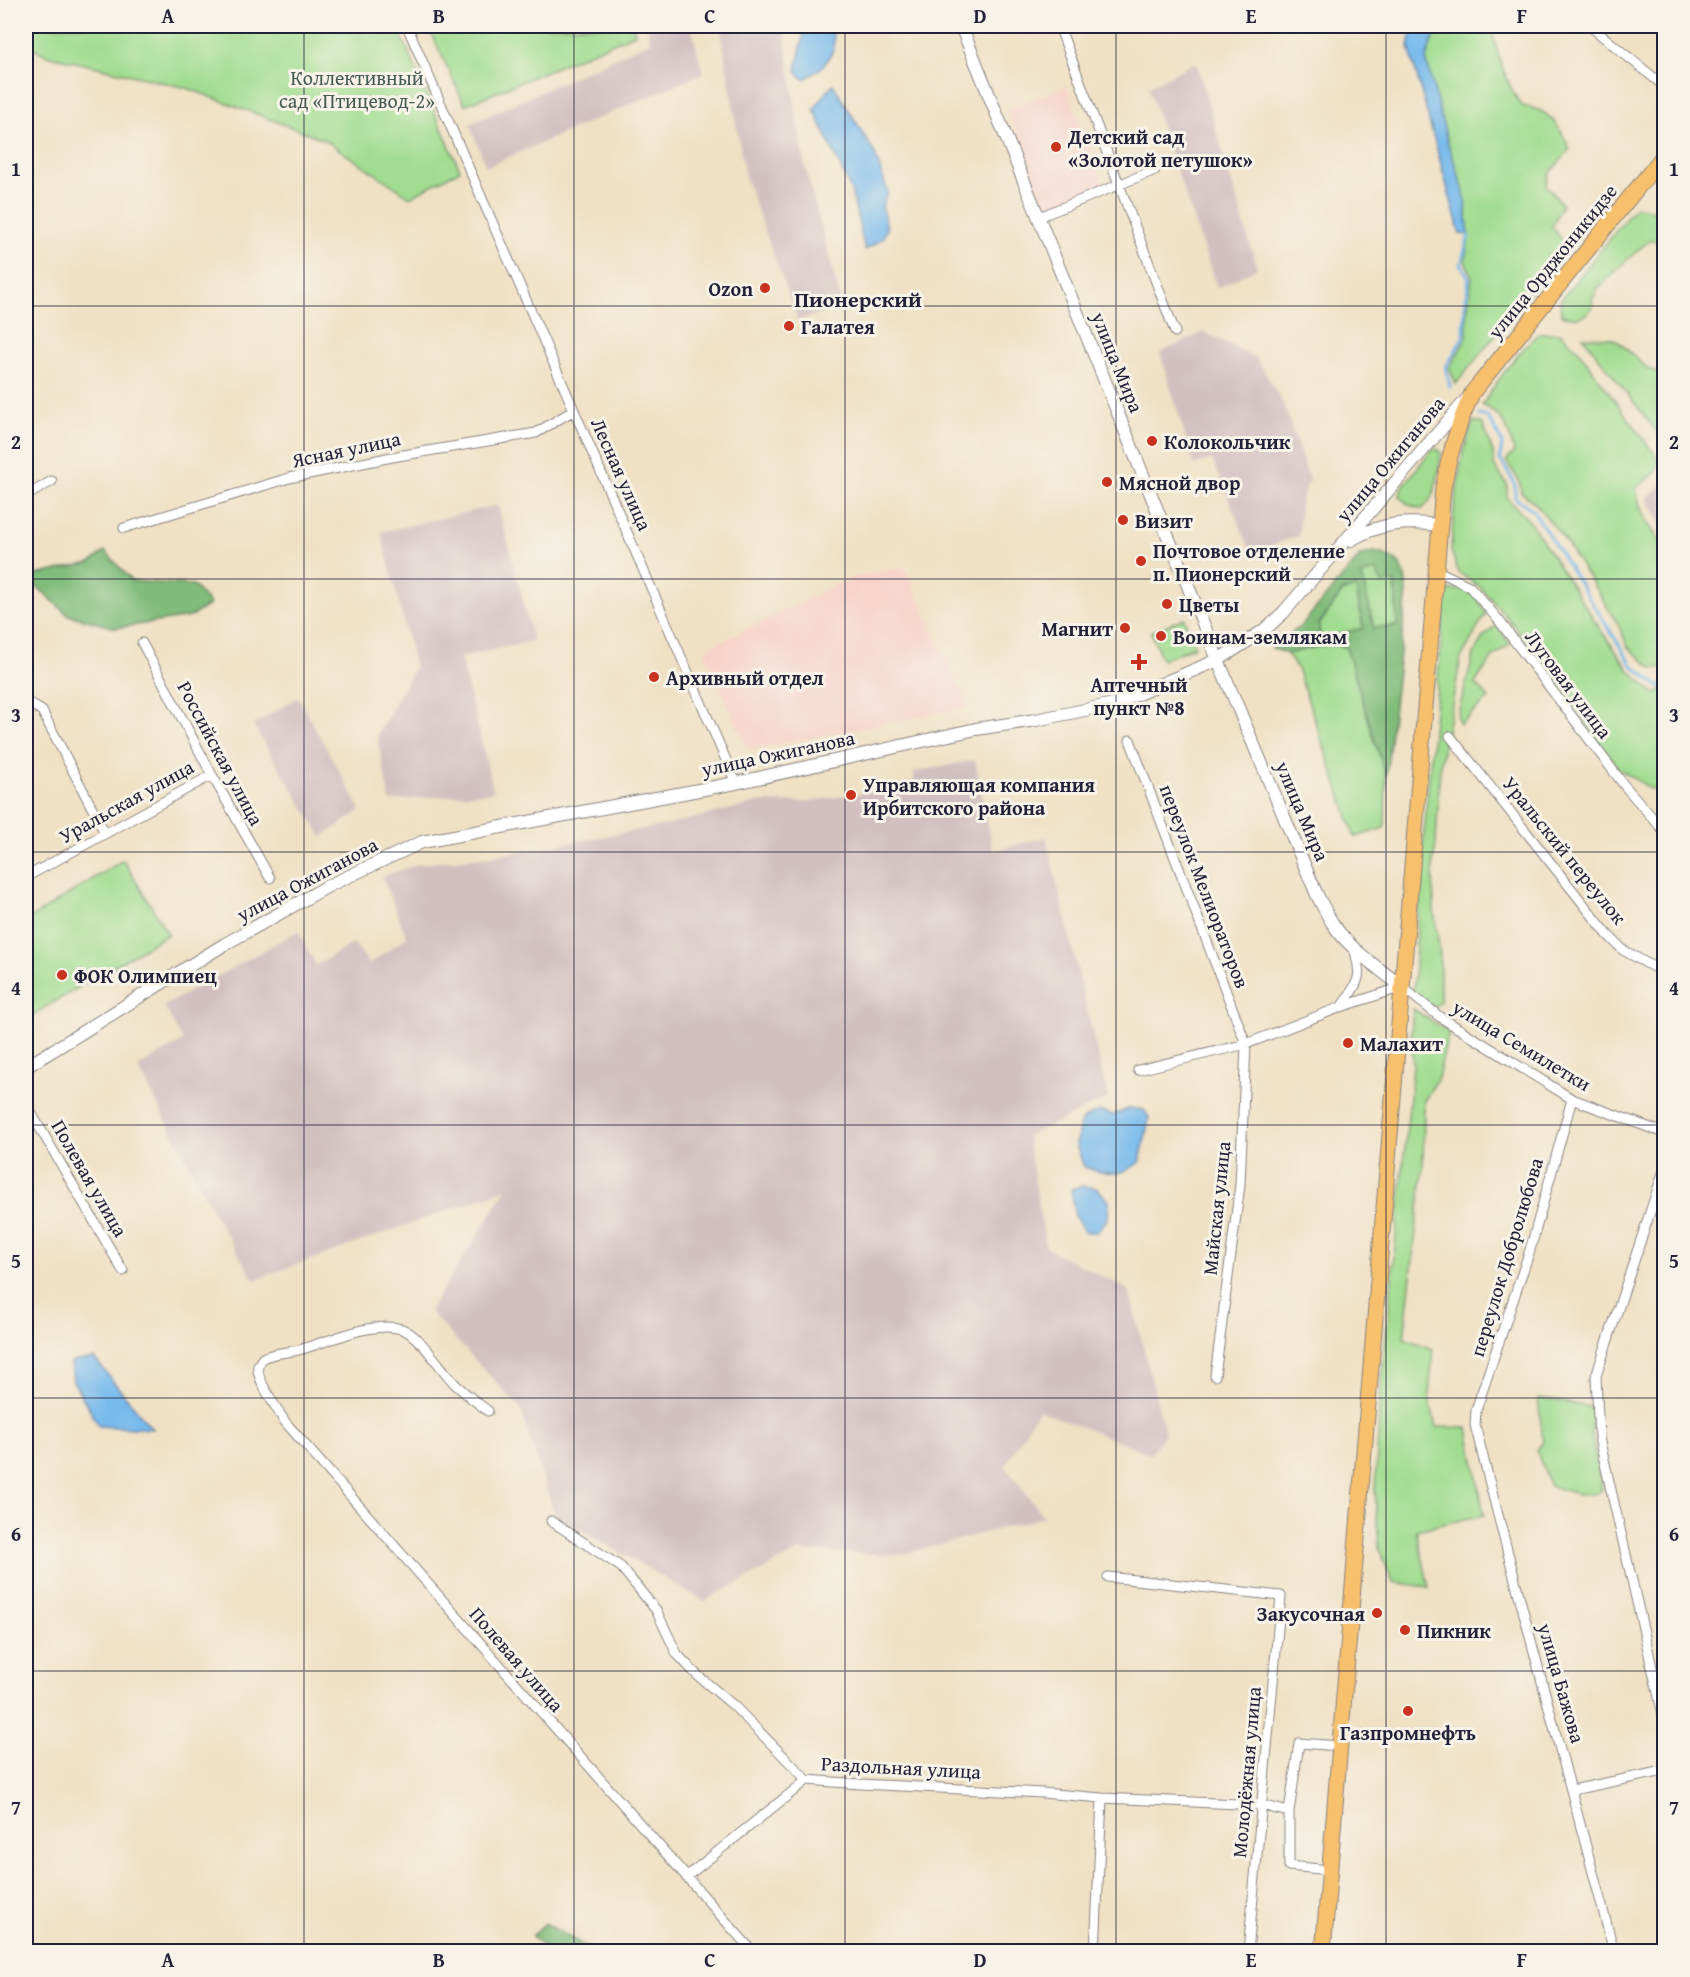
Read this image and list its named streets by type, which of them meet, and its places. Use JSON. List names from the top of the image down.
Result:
{
  "streets": {
    "main road": ["улица Орджоникидзе"],
    "street": [
      "улица Мира",
      "Ясная улица",
      "улица Ожиганова",
      "Лесная улица",
      "Луговая улица",
      "Российская улица",
      "Уральская улица",
      "Уральский переулок",
      "переулок Мелиораторов",
      "улица Семилетки",
      "Полевая улица",
      "Майская улица",
      "переулок Добролюбова",
      "улица Бажова",
      "Раздольная улица",
      "Молодёжная улица"
    ]
  },
  "crossings": [
    ["улица Орджоникидзе", "улица Мира"],
    ["улица Орджоникидзе", "улица Ожиганова"],
    ["улица Орджоникидзе", "Луговая улица"],
    ["улица Орджоникидзе", "улица Семилетки"],
    ["улица Мира", "улица Ожиганова"],
    ["улица Мира", "улица Семилетки"],
    ["Ясная улица", "Лесная улица"],
    ["улица Ожиганова", "Лесная улица"],
    ["Российская улица", "Уральская улица"],
    ["переулок Мелиораторов", "Майская улица"],
    ["улица Семилетки", "переулок Добролюбова"],
    ["переулок Добролюбова", "улица Бажова"],
    ["Раздольная улица", "Молодёжная улица"]
  ],
  "districts": ["Пионерский"],
  "parks": ["Коллективный сад «Птицевод-2»"],
  "places": {
    "other": [
      "Детский сад «Золотой петушок»",
      "Ozon",
      "Галатея",
      "Колокольчик",
      "Мясной двор",
      "Визит",
      "Почтовое отделение п. Пионерский",
      "Цветы",
      "Магнит",
      "Воинам-землякам",
      "Архивный отдел",
      "Управляющая компания Ирбитского района",
      "ФОК Олимпиец",
      "Малахит",
      "Закусочная",
      "Пикник",
      "Газпромнефть"
    ],
    "health": ["Аптечный пункт №8"]
  },
  "grid": {
    "columns": [
      "A",
      "B",
      "C",
      "D",
      "E",
      "F"
    ],
    "rows": [
      "1",
      "2",
      "3",
      "4",
      "5",
      "6",
      "7"
    ]
  }
}
